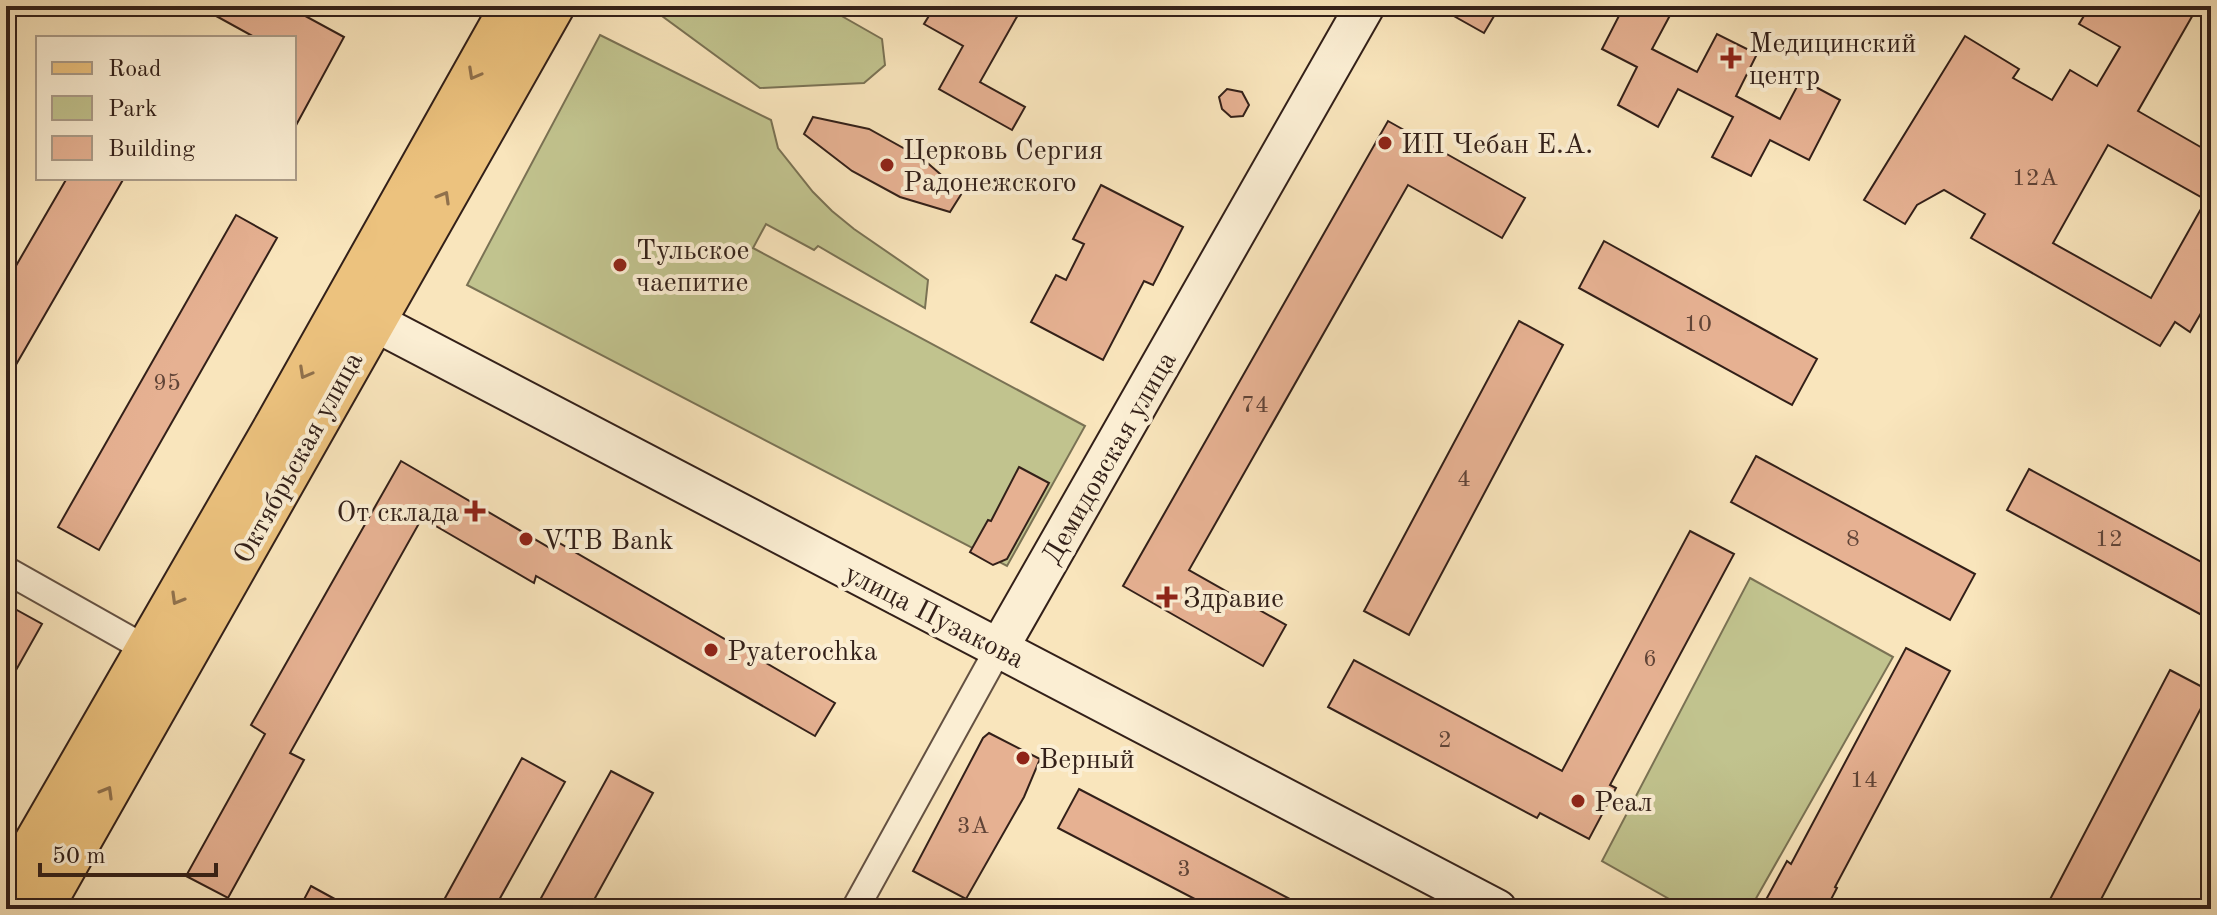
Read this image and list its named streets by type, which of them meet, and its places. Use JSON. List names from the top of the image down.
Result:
{
  "streets": {
    "main road": ["Октябрьская улица"],
    "street": ["Демидовская улица", "улица Пузакова"]
  },
  "crossings": [
    ["Октябрьская улица", "улица Пузакова"],
    ["Демидовская улица", "улица Пузакова"]
  ],
  "places": {
    "health": ["Медицинский центр", "От склада", "Здравие"],
    "other": [
      "ИП Чебан Е.А.",
      "Церковь Сергия Радонежского",
      "Тульское чаепитие",
      "VTB Bank",
      "Pyaterochka",
      "Верный",
      "Реал"
    ]
  },
  "house_numbers": [
    "12А",
    "10",
    "95",
    "74",
    "4",
    "8",
    "12",
    "6",
    "2",
    "14",
    "3А",
    "3"
  ],
  "legend": ["Road", "Park", "Building"],
  "scale_bar": "50 m"
}
